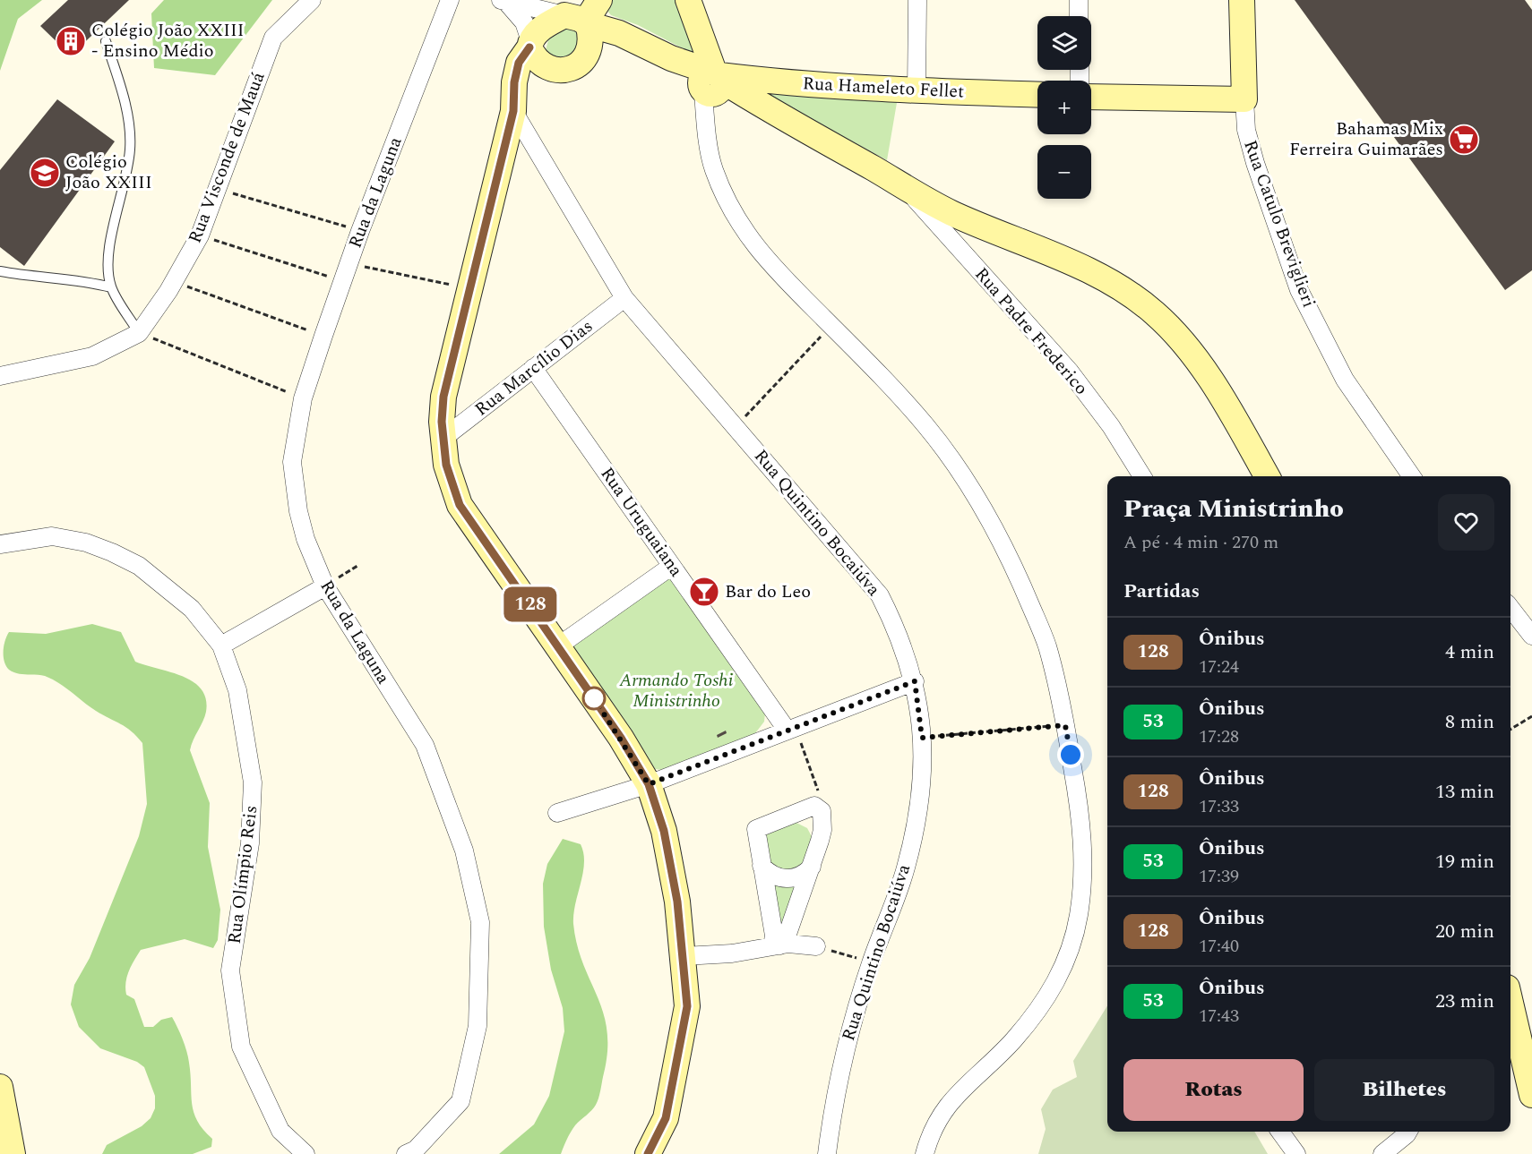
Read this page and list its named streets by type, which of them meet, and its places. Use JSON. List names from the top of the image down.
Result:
{
  "streets": {
    "street": [
      "Rua Hameleto Fellet",
      "Rua Visconde de Mauá",
      "Rua da Laguna",
      "Rua Catulo Breviglieri",
      "Rua Padre Frederico",
      "Rua Marcílio Dias",
      "Rua Uruguaiana",
      "Rua Quintino Bocaiúva",
      "Rua Olímpio Reis"
    ]
  },
  "crossings": [
    ["Rua Marcílio Dias", "Rua Uruguaiana"],
    ["Rua Marcílio Dias", "Rua Quintino Bocaiúva"]
  ],
  "parks": ["Armando Toshi Ministrinho"],
  "places": {
    "building": ["Colégio João XXIII - Ensino Médio"],
    "supermarket": ["Bahamas Mix Ferreira Guimarães"],
    "school or university": ["Colégio João XXIII"],
    "bar": ["Bar do Leo"]
  },
  "lines": ["bus line 128"],
  "page": {
    "on_map": "128",
    "map_buttons": ["+", "−"],
    "heading": [
      ["Praça Ministrinho", "A pé · 4 min · 270 m"],
      "Partidas"
    ],
    "list": [
      {
        "mark": "128",
        "name": "Ônibus",
        "note": "17:24",
        "value": "4 min"
      },
      {
        "mark": "53",
        "name": "Ônibus",
        "note": "17:28",
        "value": "8 min"
      },
      {
        "mark": "128",
        "name": "Ônibus",
        "note": "17:33",
        "value": "13 min"
      },
      {
        "mark": "53",
        "name": "Ônibus",
        "note": "17:39",
        "value": "19 min"
      },
      {
        "mark": "128",
        "name": "Ônibus",
        "note": "17:40",
        "value": "20 min"
      },
      {
        "mark": "53",
        "name": "Ônibus",
        "note": "17:43",
        "value": "23 min"
      }
    ],
    "buttons": ["Rotas", "Bilhetes"]
  }
}
